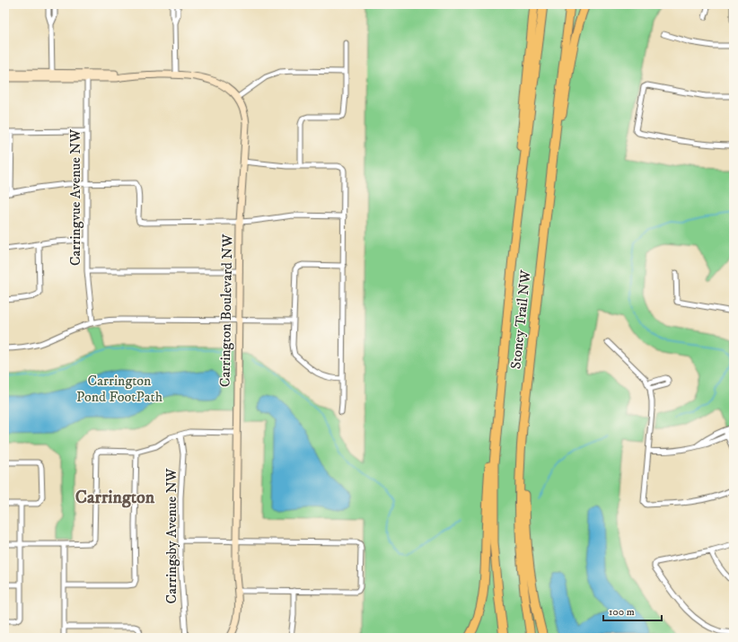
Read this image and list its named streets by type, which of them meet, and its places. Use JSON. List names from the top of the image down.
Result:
{
  "streets": {
    "highway": ["Stoney Trail NW"],
    "street": ["Carringvue Avenue NW", "Carrington Boulevard NW", "Carringsby Avenue NW"]
  },
  "districts": ["Carrington"],
  "parks": ["Carrington Pond FootPath"],
  "scale_bar": "100 m"
}
